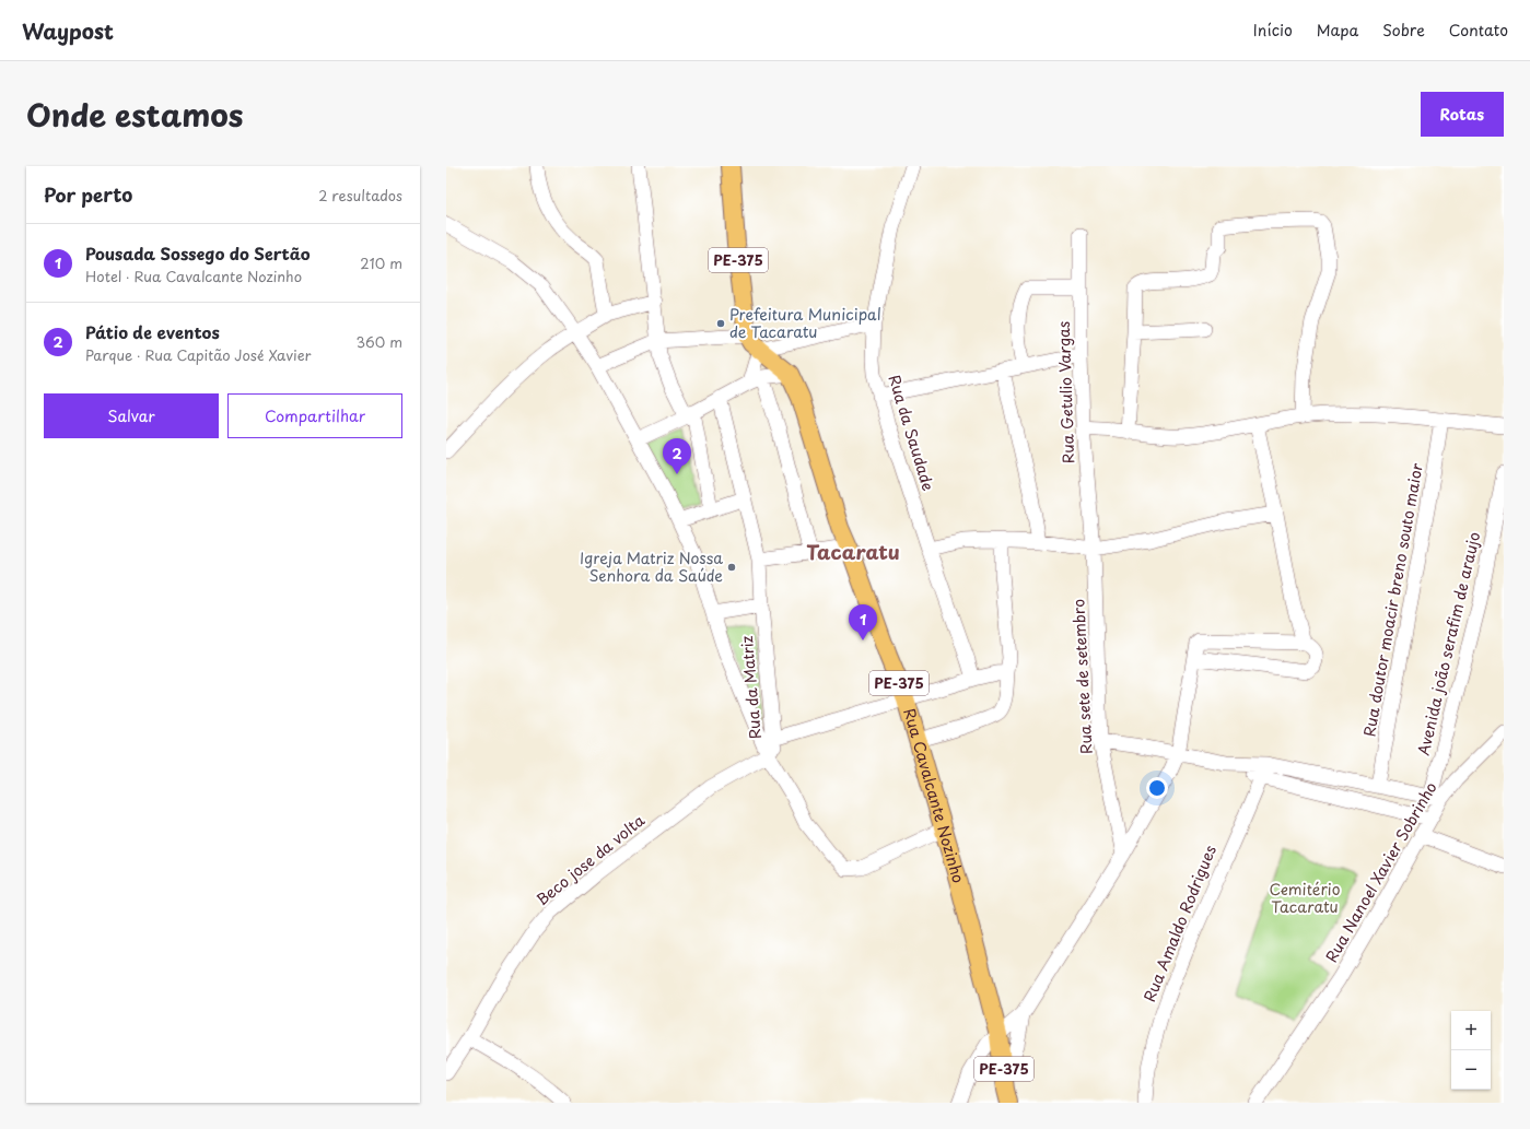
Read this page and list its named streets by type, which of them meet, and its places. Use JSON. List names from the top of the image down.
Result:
{
  "streets": {
    "main road": ["PE-375", "Rua Cavalcante Nozinho"],
    "street": [
      "Rua Getulio Vargas",
      "Rua da Saudade",
      "Rua doutor moacir breno souto maior",
      "Avenida joão serafim de araujo",
      "Rua sete de setembro",
      "Rua da Matriz",
      "Beco jose da volta",
      "Rua Nanoel Xavier Sobrinho",
      "Rua Amaldo Rodrigues"
    ]
  },
  "crossings": [
    ["PE-375", "Rua Cavalcante Nozinho"],
    ["Rua Getulio Vargas", "Rua sete de setembro"],
    ["Avenida joão serafim de araujo", "Rua Nanoel Xavier Sobrinho"],
    ["Rua da Matriz", "Beco jose da volta"]
  ],
  "districts": ["Tacaratu"],
  "parks": ["Cemitério Tacaratu"],
  "places": ["Prefeitura Municipal de Tacaratu", "Igreja Matriz Nossa Senhora da Saúde"],
  "page": {
    "header": "Waypost",
    "nav": [
      "Início",
      "Mapa",
      "Sobre",
      "Contato"
    ],
    "title": "Onde estamos",
    "buttons": [
      "Rotas",
      ["Salvar", "Compartilhar"]
    ],
    "heading": ["Por perto", "2 resultados"],
    "list": [
      {
        "mark": "1",
        "name": "Pousada Sossego do Sertão",
        "note": "Hotel · Rua Cavalcante Nozinho",
        "value": "210 m"
      },
      {
        "mark": "2",
        "name": "Pátio de eventos",
        "note": "Parque · Rua Capitão José Xavier",
        "value": "360 m"
      }
    ],
    "pins": ["2", "1"],
    "map_buttons": ["+", "−"]
  }
}
